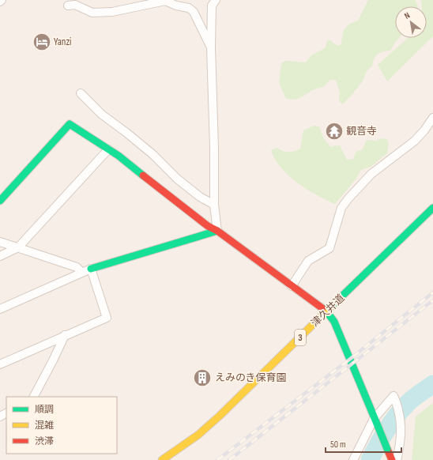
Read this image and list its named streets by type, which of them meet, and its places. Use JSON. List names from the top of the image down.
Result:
{
  "streets": {
    "street": ["津久井道", "3"]
  },
  "places": {
    "hotel": ["Yanzi"],
    "temple": ["観音寺"],
    "building": ["えみのき保育園"]
  },
  "legend": ["順調", "混雑", "渋滞"],
  "scale_bar": "50 m",
  "north": "top left"
}
